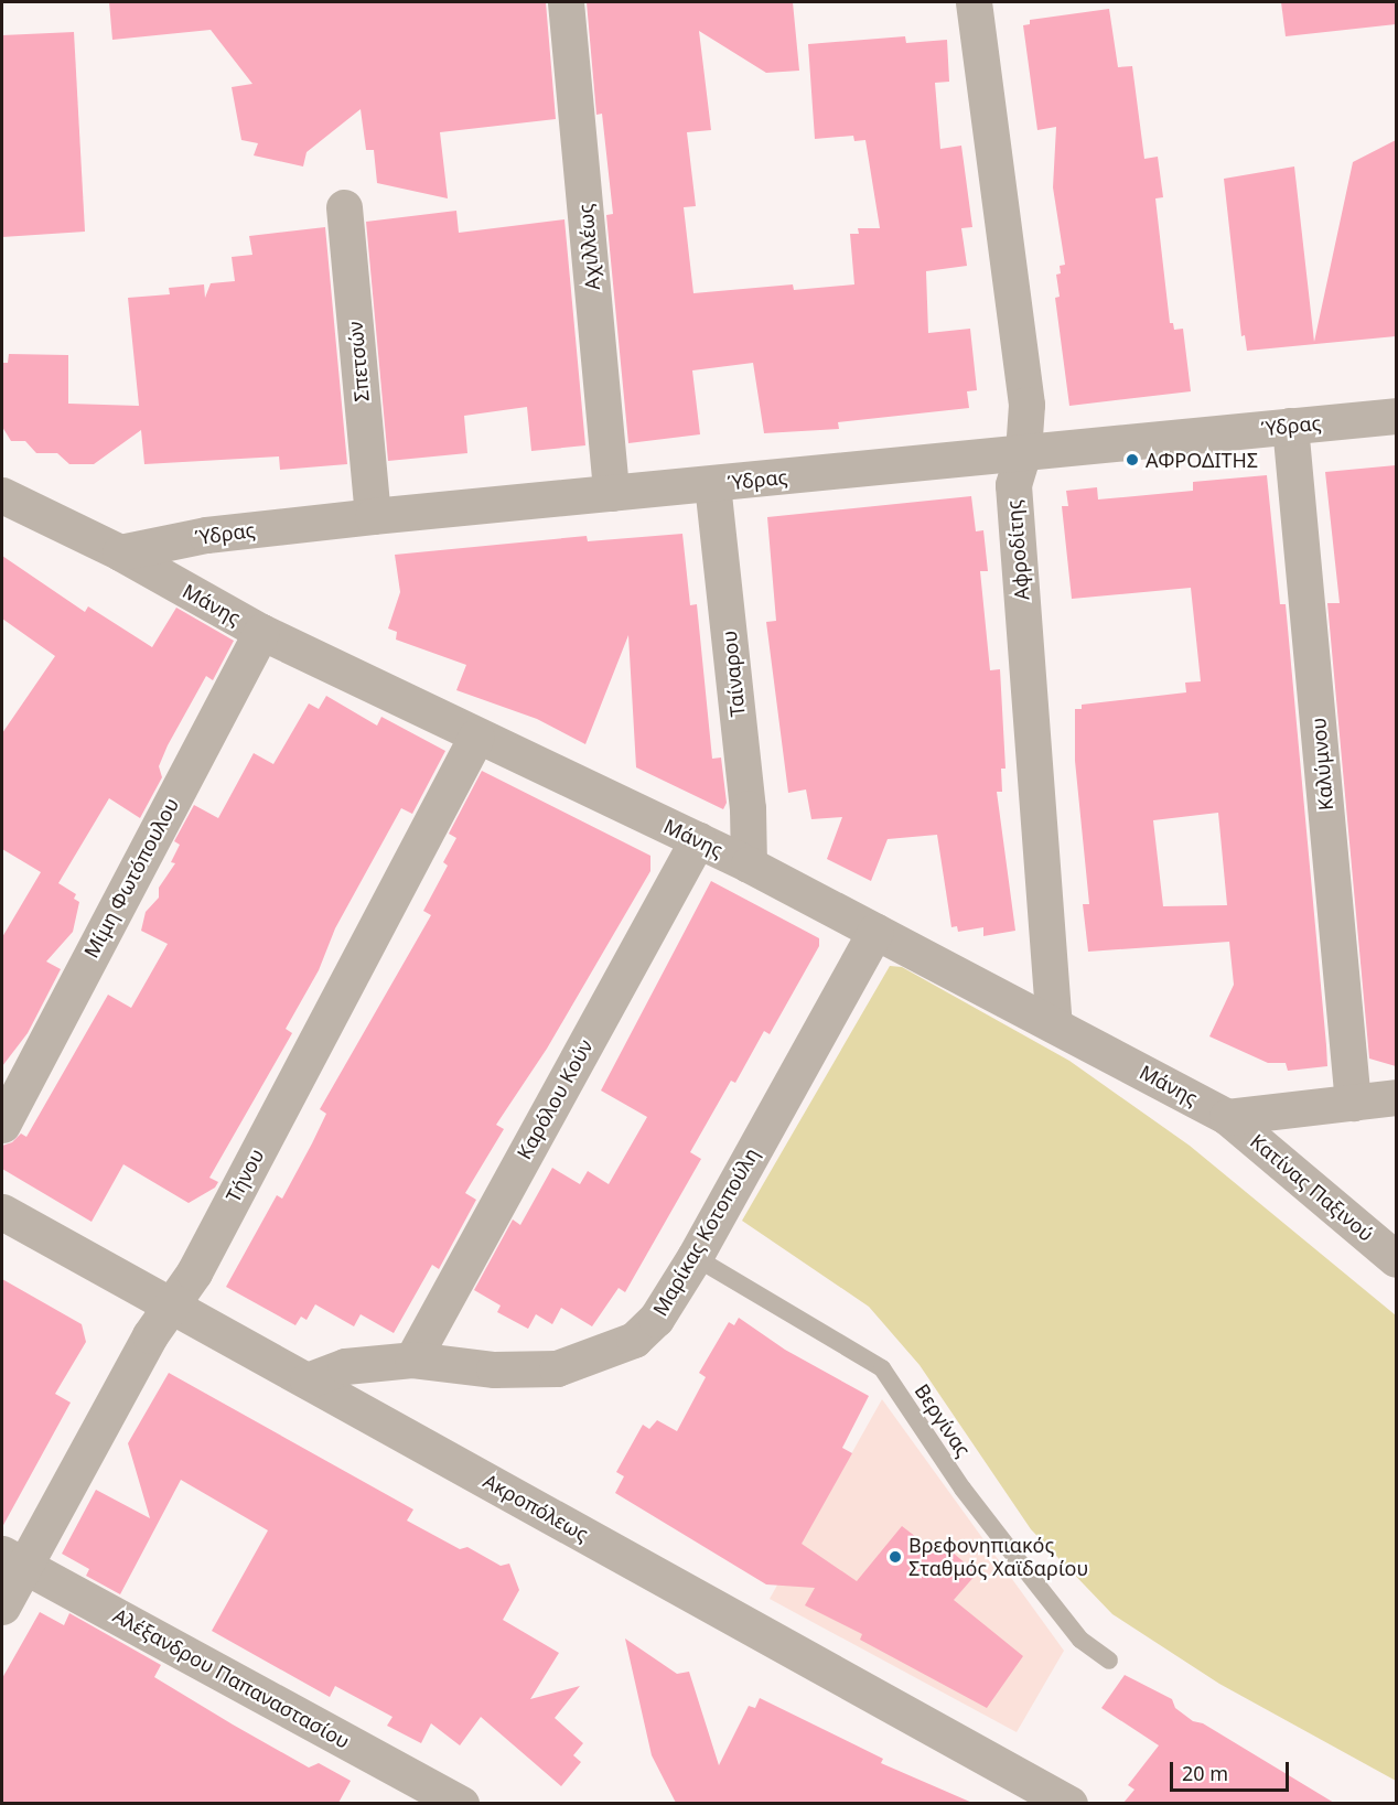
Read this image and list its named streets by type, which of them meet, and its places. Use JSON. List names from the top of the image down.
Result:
{
  "streets": {
    "street": [
      "Αχιλλέως",
      "Σπετσών",
      "Ύδρας",
      "Αφροδίτης",
      "Μάνης",
      "Ταίναρου",
      "Καλύμνου",
      "Μίμη Φωτόπουλου",
      "Καρόλου Κούν",
      "Τήνου",
      "Κατίνας Παξινού",
      "Μαρίκας Κοτοπούλη",
      "Ακροπόλεως",
      "Αλέξανδρου Παπαναστασίου"
    ],
    "lane": ["Βεργίνας"]
  },
  "crossings": [
    ["Αχιλλέως", "Ύδρας"],
    ["Σπετσών", "Ύδρας"],
    ["Ύδρας", "Αφροδίτης"],
    ["Ύδρας", "Μάνης"],
    ["Ύδρας", "Ταίναρου"],
    ["Ύδρας", "Καλύμνου"],
    ["Αφροδίτης", "Μάνης"],
    ["Μάνης", "Ταίναρου"],
    ["Μάνης", "Μίμη Φωτόπουλου"],
    ["Μάνης", "Καρόλου Κούν"],
    ["Μάνης", "Τήνου"],
    ["Μάνης", "Κατίνας Παξινού"],
    ["Μάνης", "Μαρίκας Κοτοπούλη"],
    ["Καρόλου Κούν", "Μαρίκας Κοτοπούλη"],
    ["Τήνου", "Ακροπόλεως"],
    ["Τήνου", "Αλέξανδρου Παπαναστασίου"],
    ["Μαρίκας Κοτοπούλη", "Βεργίνας"],
    ["Μαρίκας Κοτοπούλη", "Ακροπόλεως"]
  ],
  "places": ["ΑΦΡΟΔΙΤΗΣ", "Βρεφονηπιακός Σταθμός Χαϊδαρίου"],
  "scale_bar": "20 m"
}
